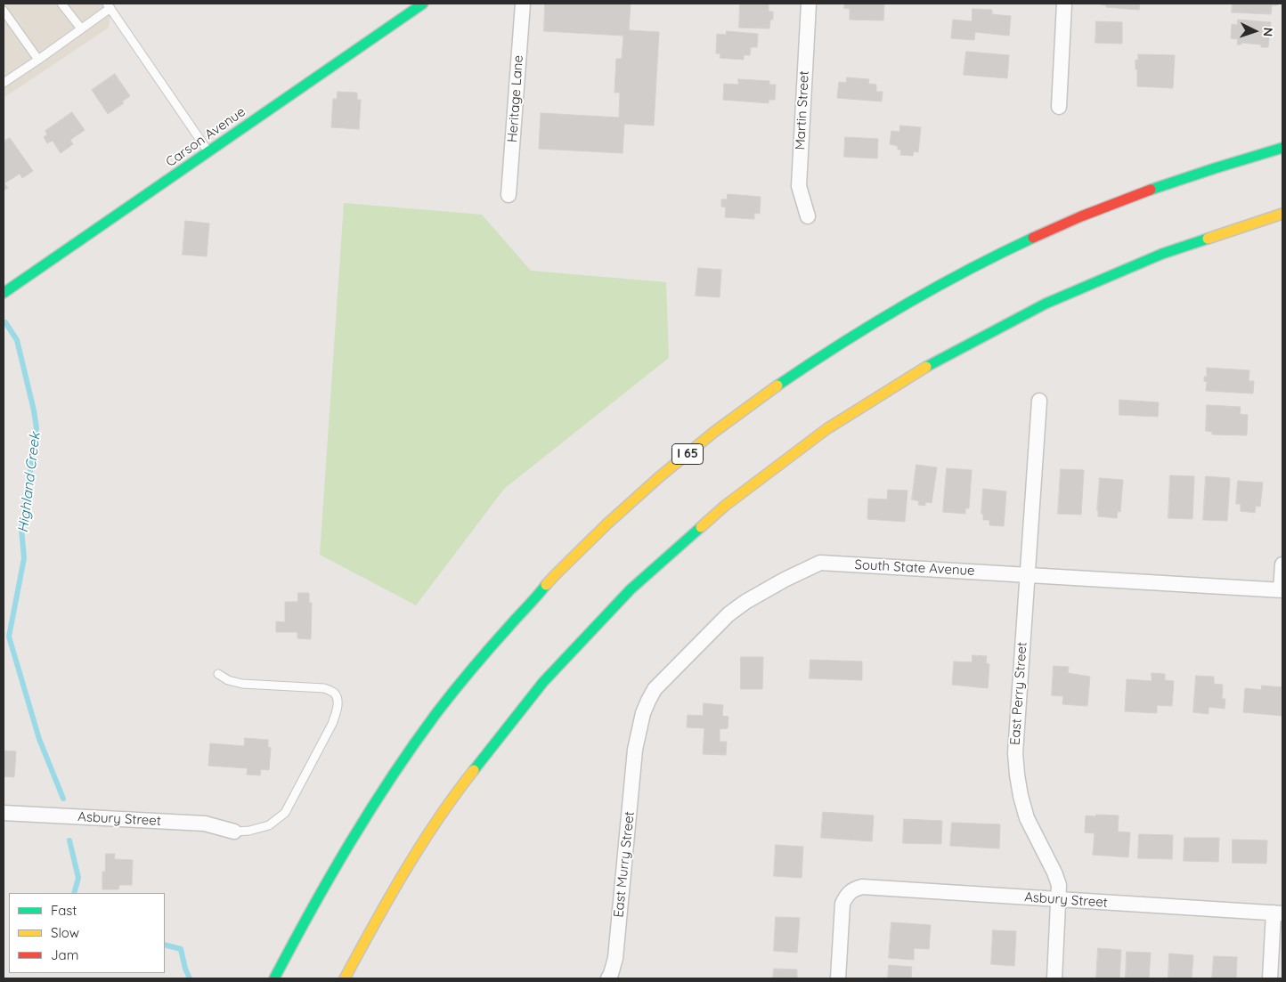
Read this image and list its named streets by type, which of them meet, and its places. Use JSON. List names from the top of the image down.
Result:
{
  "streets": {
    "main road": ["Carson Avenue", "I 65"],
    "street": [
      "Heritage Lane",
      "Martin Street",
      "South State Avenue",
      "East Perry Street",
      "Asbury Street",
      "East Murry Street"
    ]
  },
  "crossings": [
    ["South State Avenue", "East Perry Street"],
    ["South State Avenue", "East Murry Street"],
    ["East Perry Street", "Asbury Street"]
  ],
  "water": ["Highland Creek"],
  "legend": ["Fast", "Slow", "Jam"],
  "north": "right"
}
